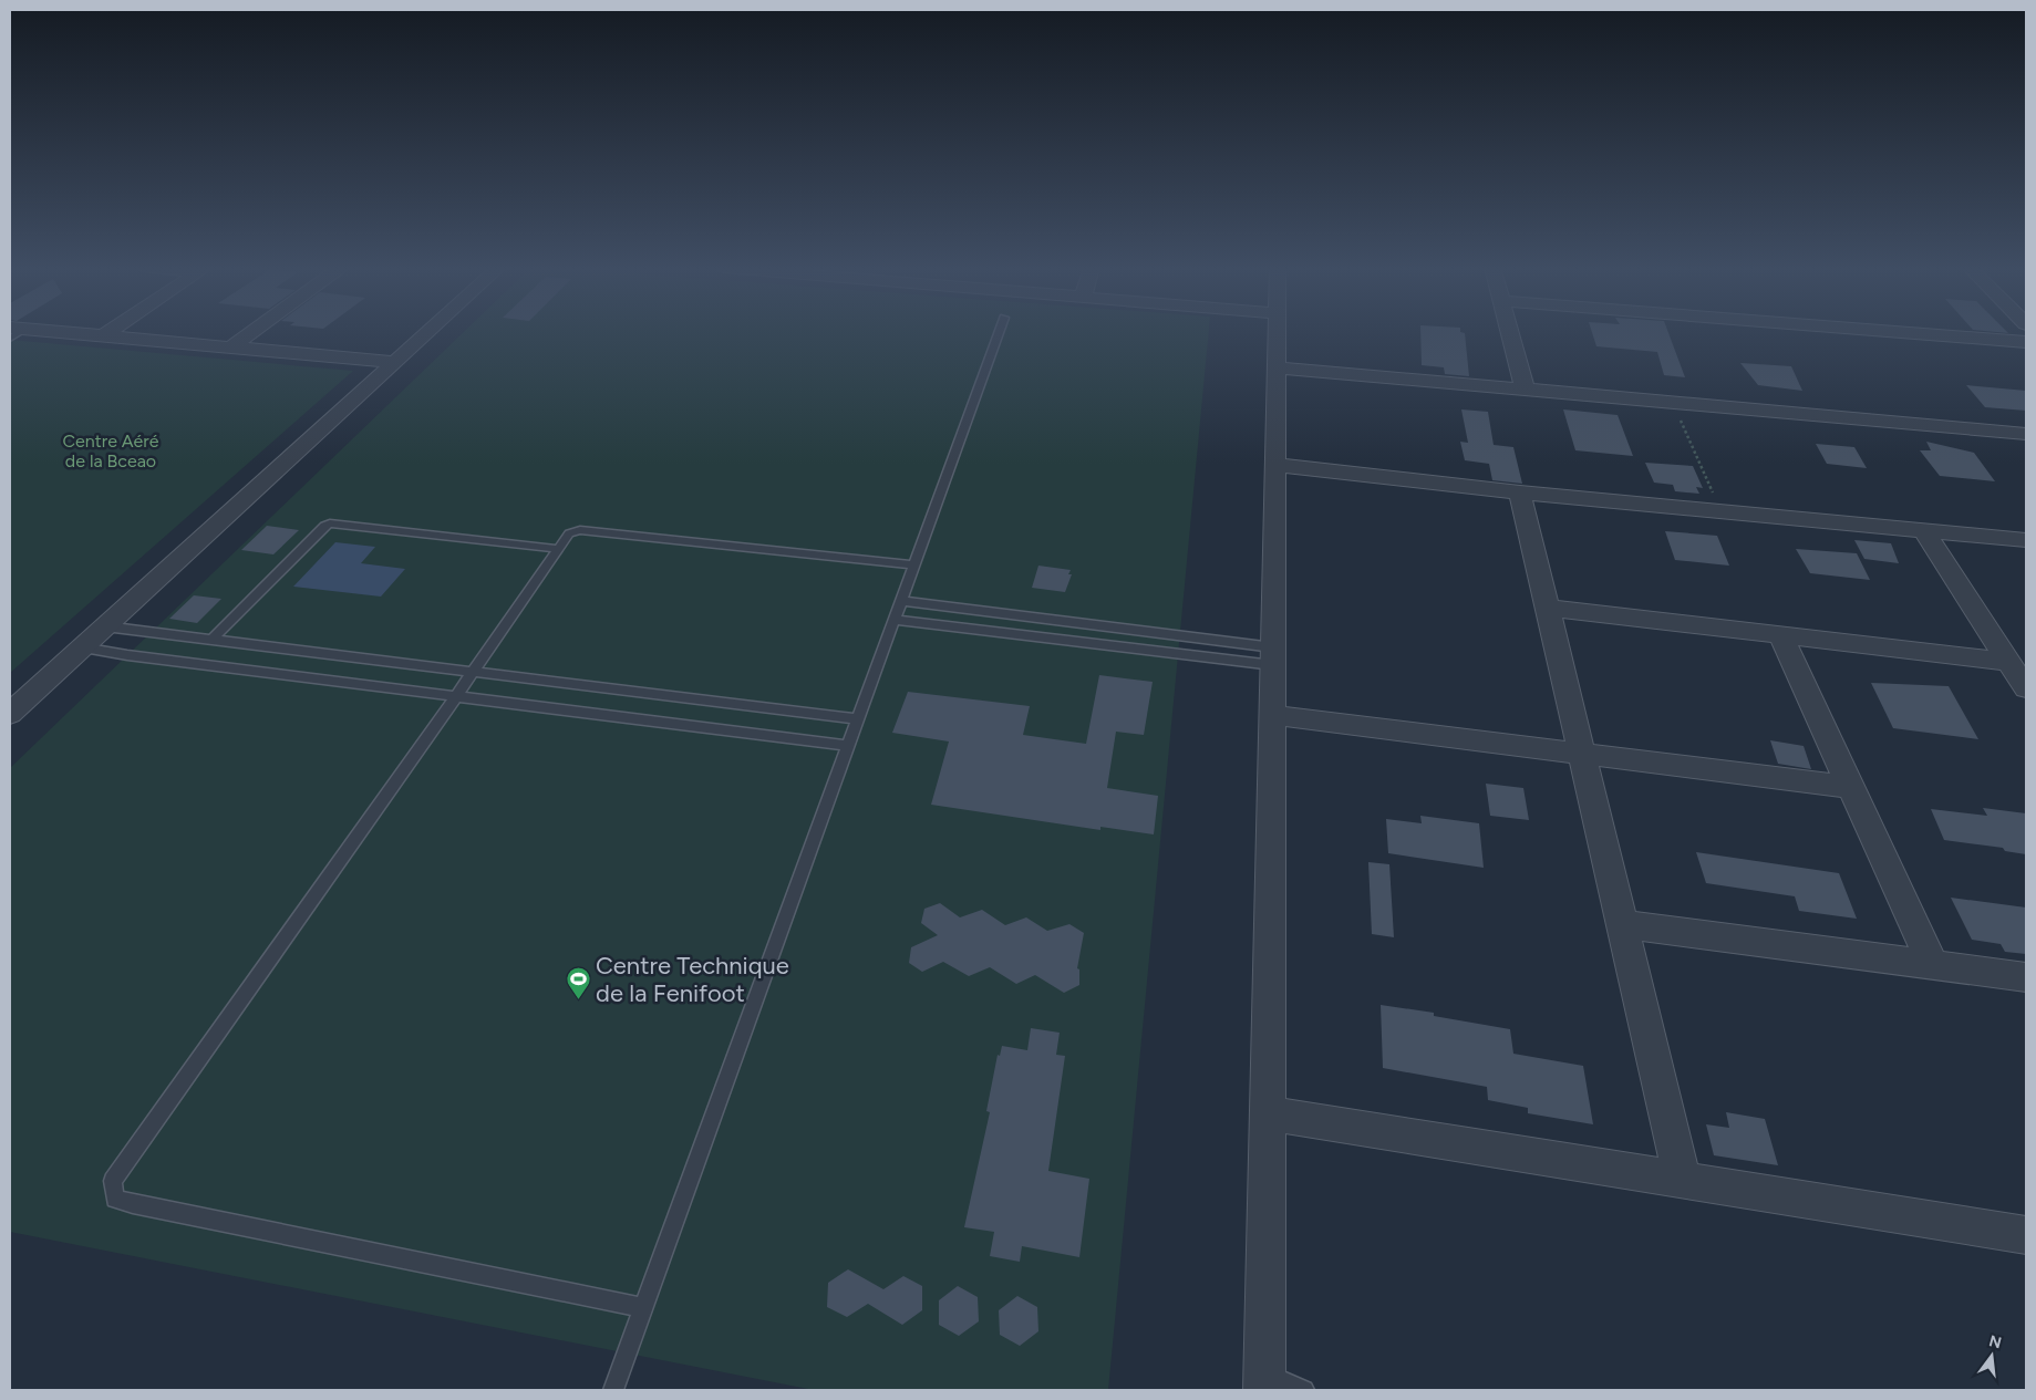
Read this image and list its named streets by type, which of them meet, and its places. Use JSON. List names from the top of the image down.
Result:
{
  "parks": ["Centre Aéré de la Bceao"],
  "places": {
    "sports": ["Centre Technique de la Fenifoot"]
  },
  "north": "top"
}
